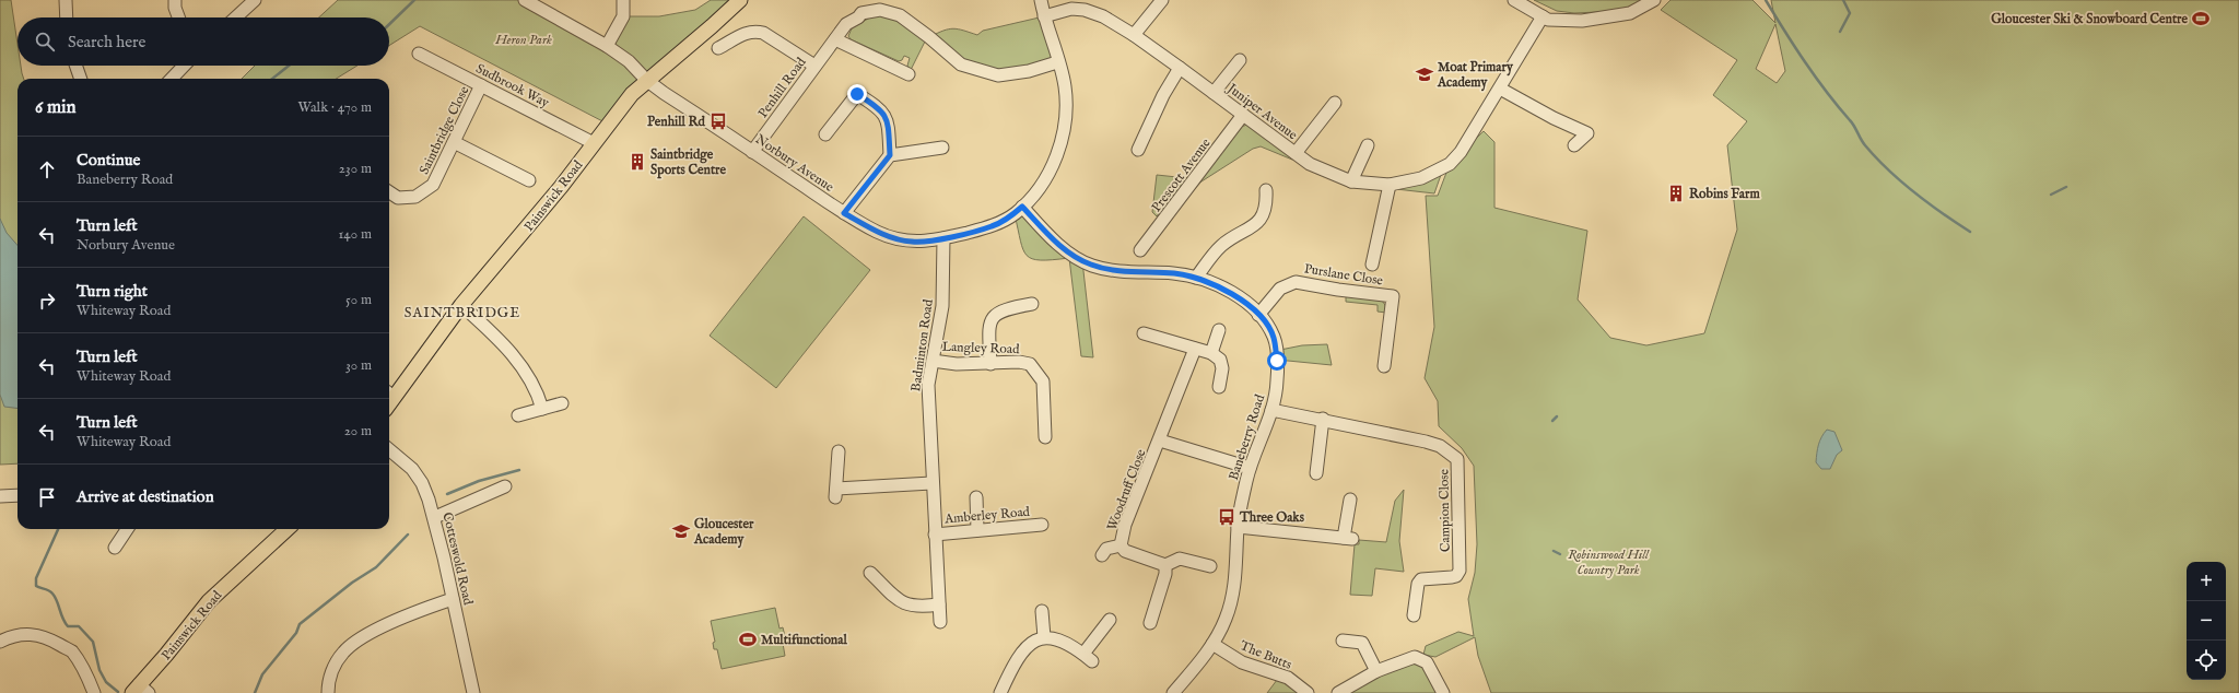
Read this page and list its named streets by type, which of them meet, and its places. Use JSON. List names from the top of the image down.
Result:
{
  "streets": {
    "main road": ["Painswick Road"],
    "street": [
      "Sudbrook Way",
      "Penhill Road",
      "Juniper Avenue",
      "Saintbridge Close",
      "Norbury Avenue",
      "Prescott Avenue",
      "Purslane Close",
      "Badminton Road",
      "Langley Road",
      "Baneberry Road",
      "Woodruff Close",
      "Campion Close",
      "Amberley Road",
      "Cotteswold Road",
      "The Butts"
    ]
  },
  "crossings": [
    ["Sudbrook Way", "Saintbridge Close"],
    ["Sudbrook Way", "Painswick Road"],
    ["Penhill Road", "Norbury Avenue"],
    ["Juniper Avenue", "Norbury Avenue"],
    ["Juniper Avenue", "Prescott Avenue"],
    ["Norbury Avenue", "Painswick Road"],
    ["Norbury Avenue", "Badminton Road"],
    ["Norbury Avenue", "Baneberry Road"],
    ["Purslane Close", "Baneberry Road"],
    ["Badminton Road", "Langley Road"],
    ["Badminton Road", "Amberley Road"],
    ["Baneberry Road", "Woodruff Close"],
    ["Baneberry Road", "Campion Close"],
    ["Baneberry Road", "The Butts"]
  ],
  "districts": ["SAINTBRIDGE"],
  "parks": ["Heron Park", "Robinswood Hill Country Park"],
  "places": {
    "sports": ["Gloucester Ski & Snowboard Centre", "Multifunctional"],
    "school or university": ["Moat Primary Academy", "Gloucester Academy"],
    "bus stop": ["Penhill Rd", "Three Oaks"],
    "building": ["Saintbridge Sports Centre", "Robins Farm"]
  },
  "page": {
    "search": "Search here",
    "heading": ["6 min", "Walk · 470 m"],
    "list": [
      ["Continue", "Baneberry Road", "230 m"],
      ["Turn left", "Norbury Avenue", "140 m"],
      ["Turn right", "Whiteway Road", "50 m"],
      ["Turn left", "Whiteway Road", "30 m"],
      ["Turn left", "Whiteway Road", "20 m"],
      "Arrive at destination"
    ],
    "map_buttons": ["+", "−"]
  }
}
